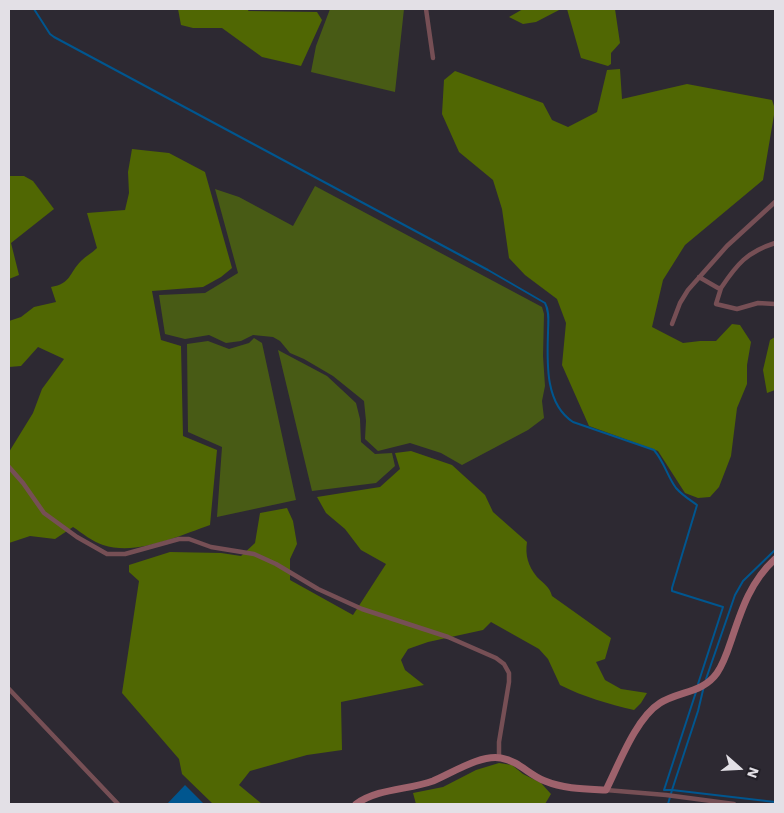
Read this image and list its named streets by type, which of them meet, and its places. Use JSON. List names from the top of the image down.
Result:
{
  "north": "right"
}
